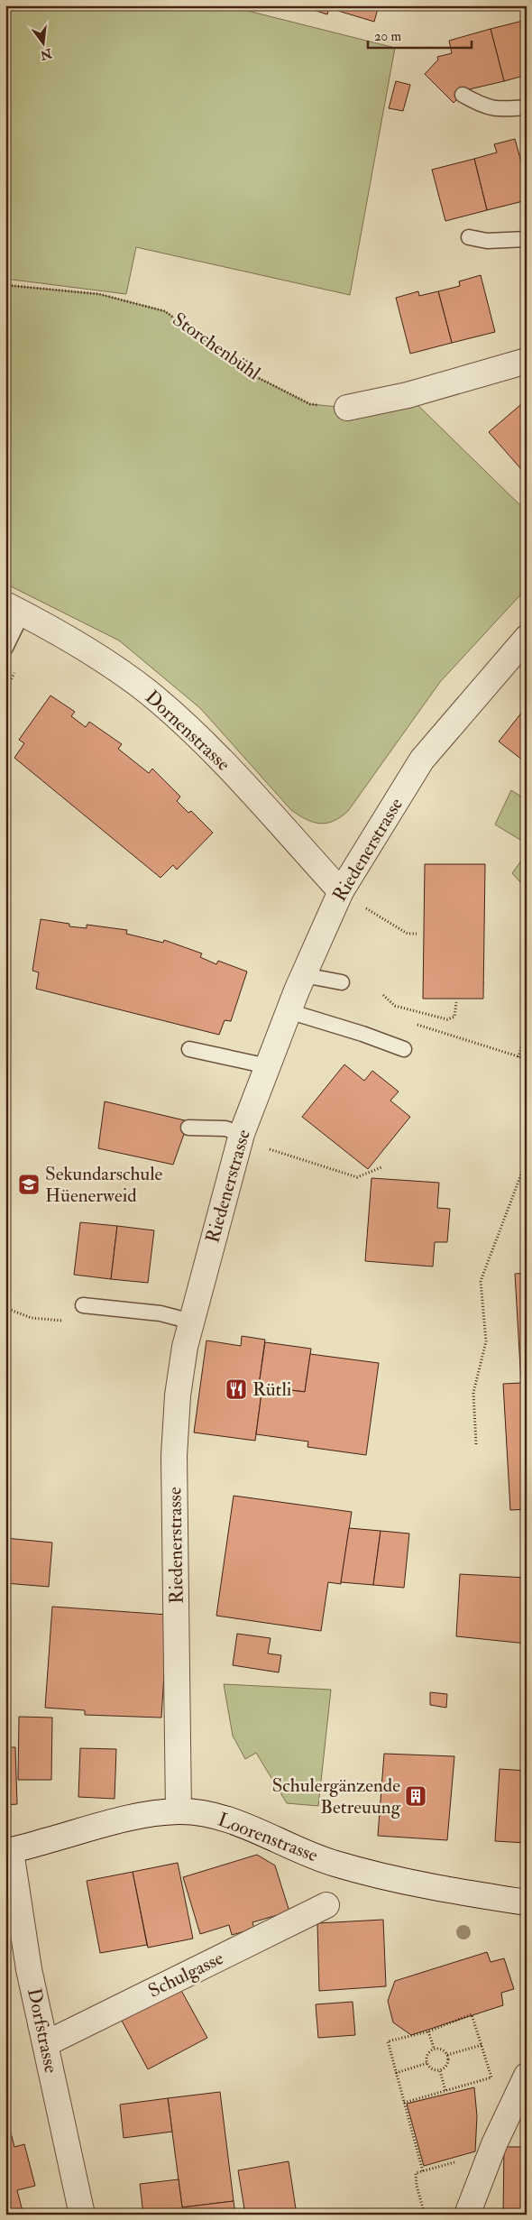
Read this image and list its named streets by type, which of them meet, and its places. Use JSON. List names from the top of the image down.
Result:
{
  "streets": {
    "street": [
      "Dornenstrasse",
      "Riedenerstrasse",
      "Loorenstrasse",
      "Schulgasse",
      "Dorfstrasse"
    ],
    "path": ["Storchenbühl"]
  },
  "crossings": [
    ["Dornenstrasse", "Riedenerstrasse"],
    ["Riedenerstrasse", "Loorenstrasse"],
    ["Loorenstrasse", "Dorfstrasse"],
    ["Schulgasse", "Dorfstrasse"]
  ],
  "places": {
    "school or university": ["Sekundarschule Hüenerweid"],
    "restaurant": ["Rütli"],
    "building": ["Schulergänzende Betreuung"]
  },
  "scale_bar": "20 m",
  "north": "bottom"
}
